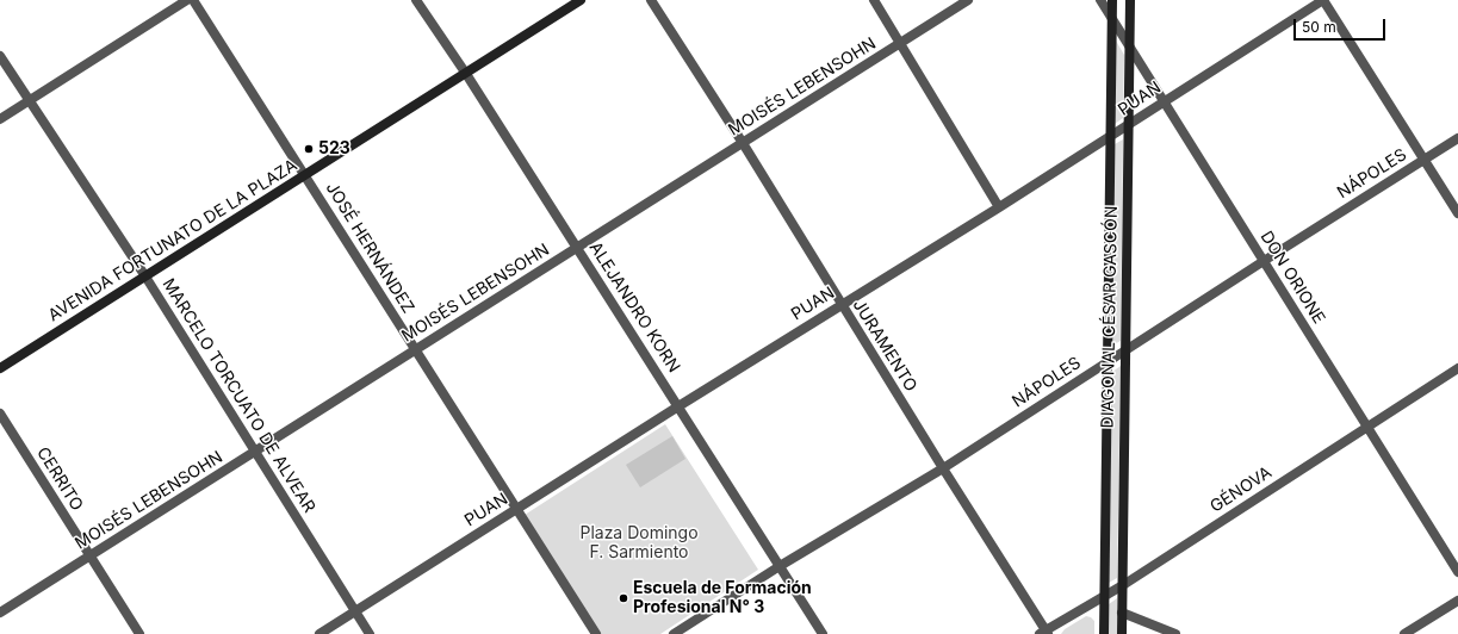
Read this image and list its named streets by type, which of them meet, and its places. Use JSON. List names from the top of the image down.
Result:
{
  "streets": {
    "street": [
      "MOISÉS LEBENSOHN",
      "PUAN",
      "NÁPOLES",
      "AVENIDA FORTUNATO DE LA PLAZA",
      "JOSÉ HERNÁNDEZ",
      "DON ORIONE",
      "ALEJANDRO KORN",
      "DIAGONAL CÉSAR GASCÓN",
      "JURAMENTO",
      "MARCELO TORCUATO DE ALVEAR",
      "CERRITO",
      "GÉNOVA"
    ]
  },
  "crossings": [
    ["MOISÉS LEBENSOHN", "JOSÉ HERNÁNDEZ"],
    ["MOISÉS LEBENSOHN", "ALEJANDRO KORN"],
    ["MOISÉS LEBENSOHN", "JURAMENTO"],
    ["MOISÉS LEBENSOHN", "MARCELO TORCUATO DE ALVEAR"],
    ["MOISÉS LEBENSOHN", "CERRITO"],
    ["PUAN", "JOSÉ HERNÁNDEZ"],
    ["PUAN", "DON ORIONE"],
    ["PUAN", "ALEJANDRO KORN"],
    ["PUAN", "DIAGONAL CÉSAR GASCÓN"],
    ["PUAN", "JURAMENTO"],
    ["PUAN", "MARCELO TORCUATO DE ALVEAR"],
    ["NÁPOLES", "DON ORIONE"],
    ["NÁPOLES", "ALEJANDRO KORN"],
    ["NÁPOLES", "DIAGONAL CÉSAR GASCÓN"],
    ["NÁPOLES", "JURAMENTO"],
    ["AVENIDA FORTUNATO DE LA PLAZA", "JOSÉ HERNÁNDEZ"],
    ["AVENIDA FORTUNATO DE LA PLAZA", "ALEJANDRO KORN"],
    ["AVENIDA FORTUNATO DE LA PLAZA", "MARCELO TORCUATO DE ALVEAR"],
    ["DON ORIONE", "DIAGONAL CÉSAR GASCÓN"],
    ["DON ORIONE", "GÉNOVA"],
    ["DIAGONAL CÉSAR GASCÓN", "GÉNOVA"],
    ["JURAMENTO", "GÉNOVA"]
  ],
  "parks": ["Plaza Domingo F. Sarmiento"],
  "places": ["523", "Escuela de Formación Profesional N° 3"],
  "scale_bar": "50 m"
}
